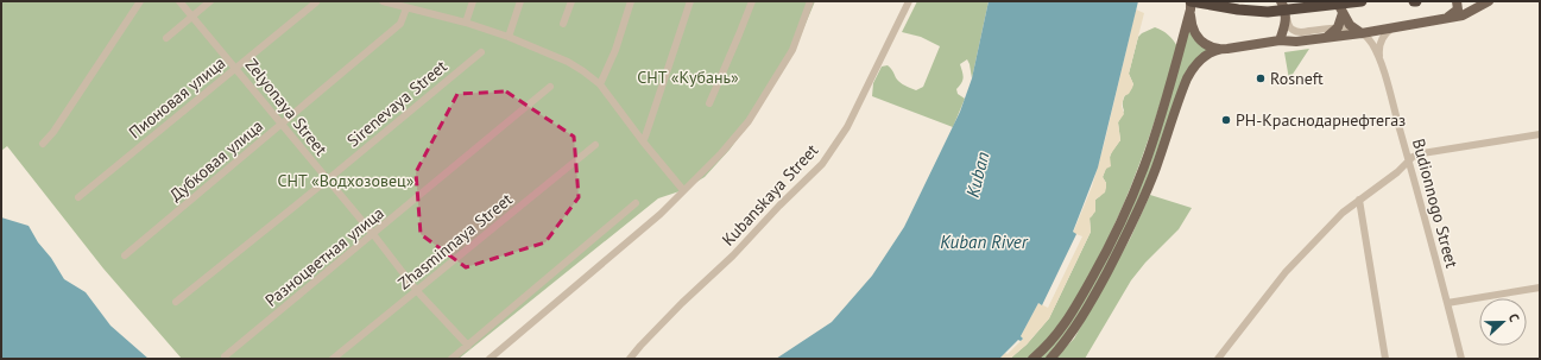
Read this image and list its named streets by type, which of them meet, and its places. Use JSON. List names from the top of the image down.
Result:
{
  "streets": {
    "street": [
      "Пионовая улица",
      "Sirenevaya Street",
      "Zelyonaya Street",
      "Дубковая улица",
      "Kubanskaya Street",
      "Budionnogo Street",
      "Zhasminnaya Street",
      "Разноцветная улица"
    ]
  },
  "crossings": [
    ["Пионовая улица", "Zelyonaya Street"],
    ["Sirenevaya Street", "Zelyonaya Street"],
    ["Zelyonaya Street", "Дубковая улица"],
    ["Zelyonaya Street", "Zhasminnaya Street"],
    ["Zelyonaya Street", "Разноцветная улица"]
  ],
  "water": ["Kuban", "Kuban River"],
  "parks": ["СНТ «Кубань»", "СНТ «Водхозовец»"],
  "places": ["Rosneft", "РН-Краснодарнефтегаз"],
  "north": "right"
}
